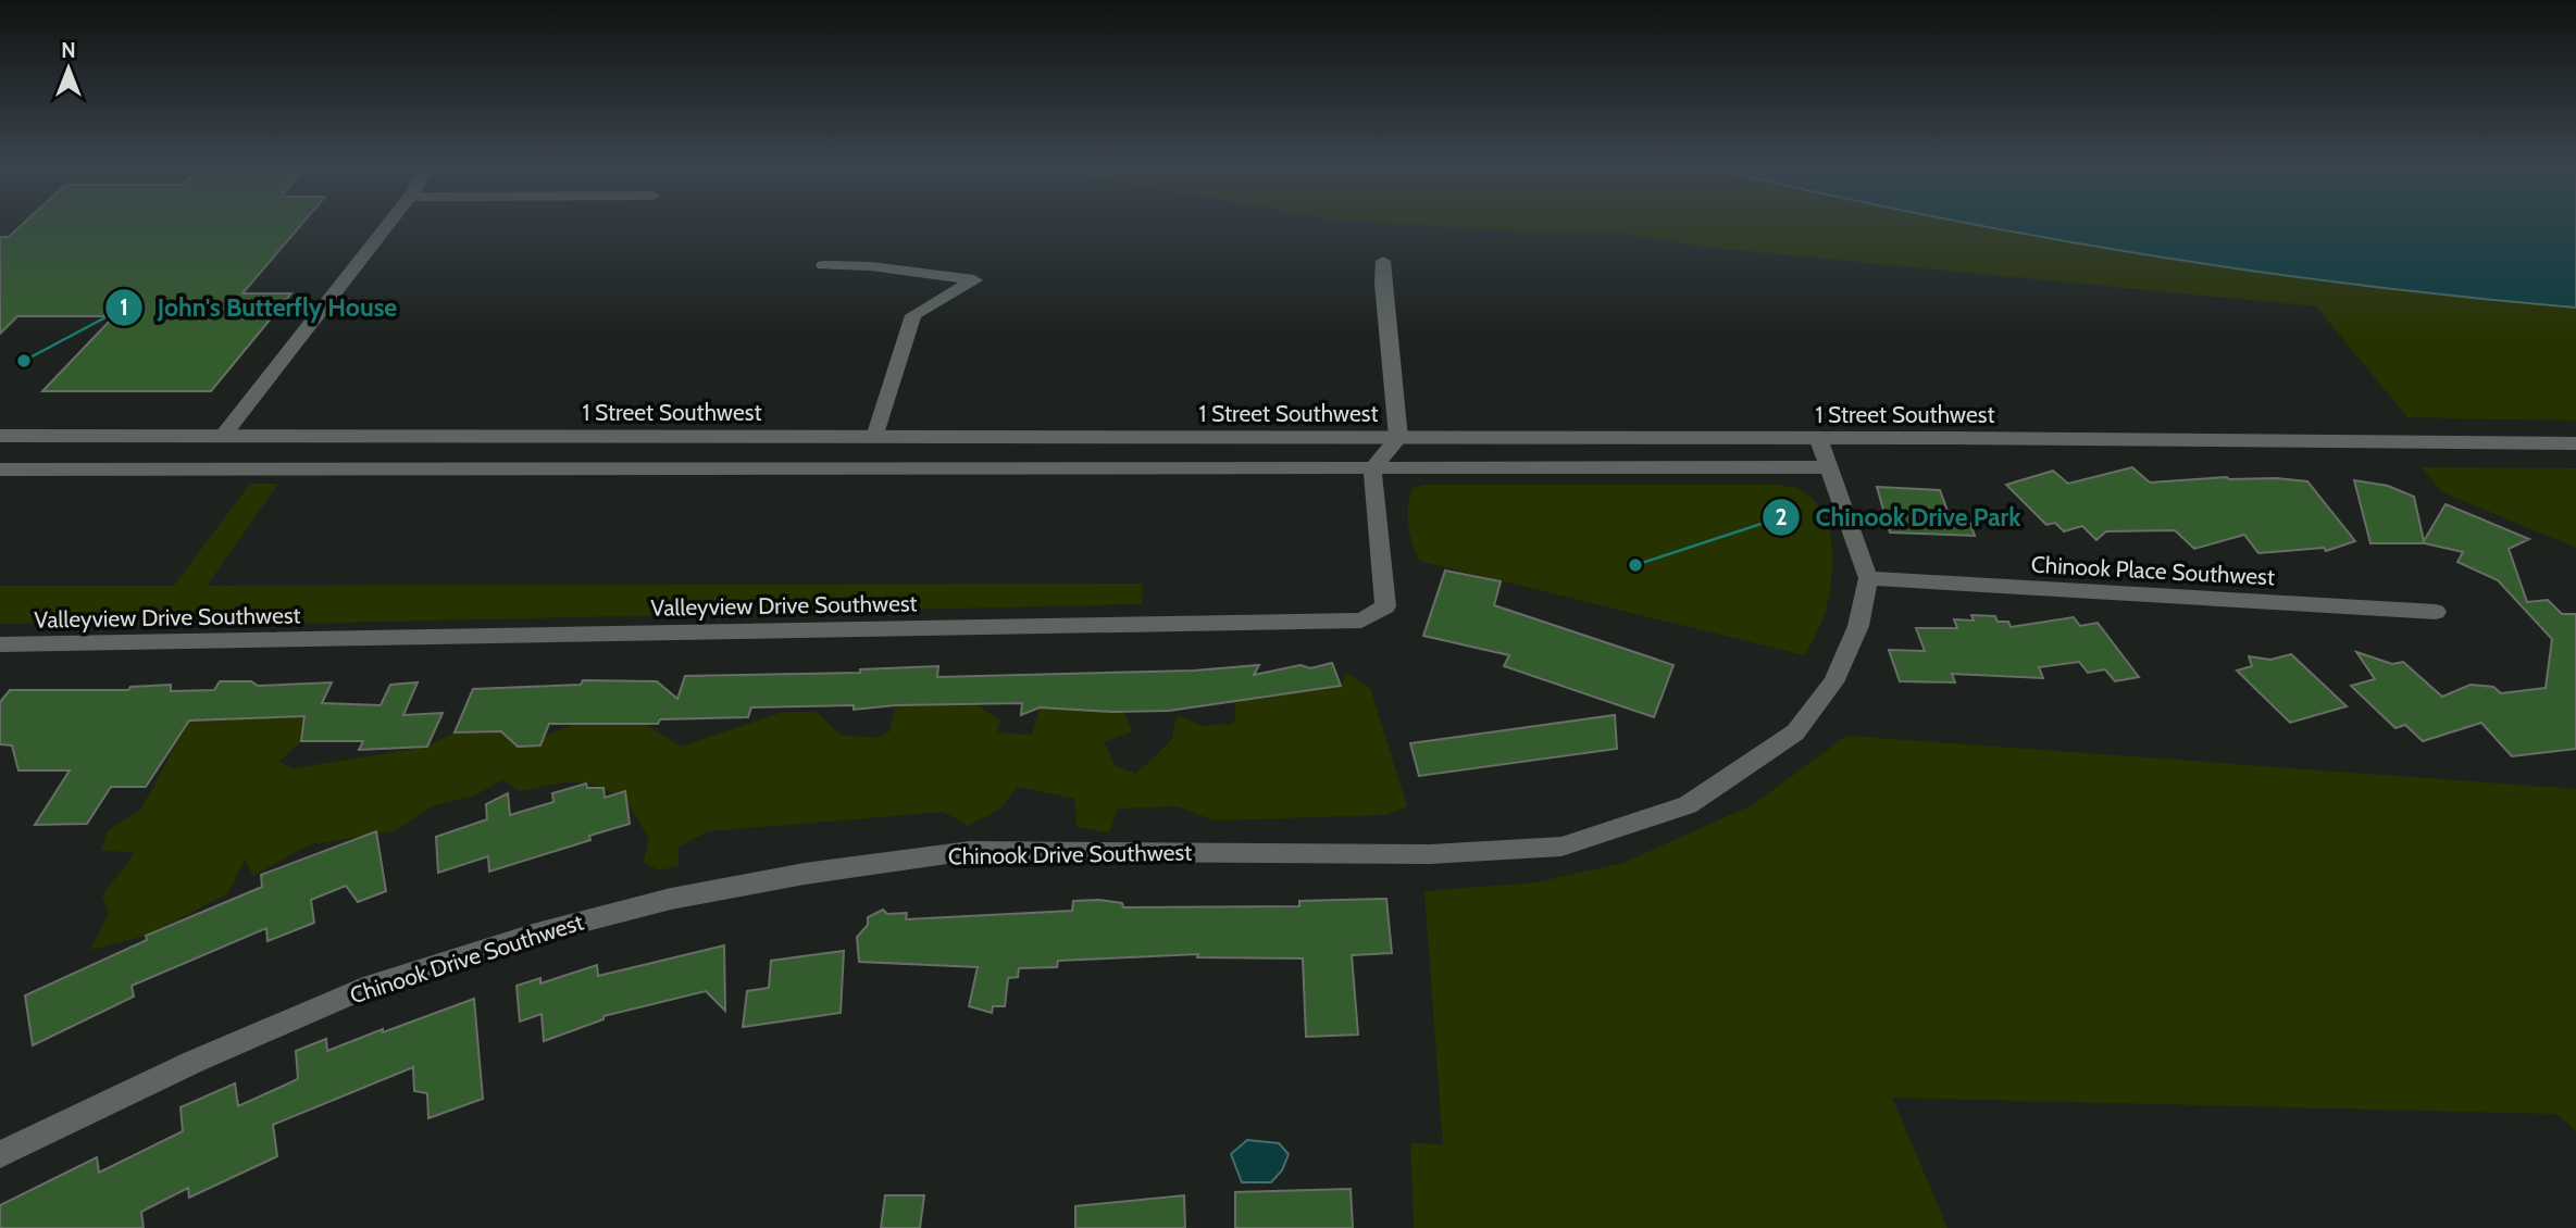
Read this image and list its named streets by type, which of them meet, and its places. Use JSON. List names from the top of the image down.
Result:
{
  "streets": {
    "street": [
      "1 Street Southwest",
      "Chinook Place Southwest",
      "Valleyview Drive Southwest",
      "Chinook Drive Southwest"
    ]
  },
  "crossings": [
    ["Chinook Place Southwest", "Chinook Drive Southwest"]
  ],
  "places": ["John's Butterfly House", "Chinook Drive Park"],
  "north": "top"
}
